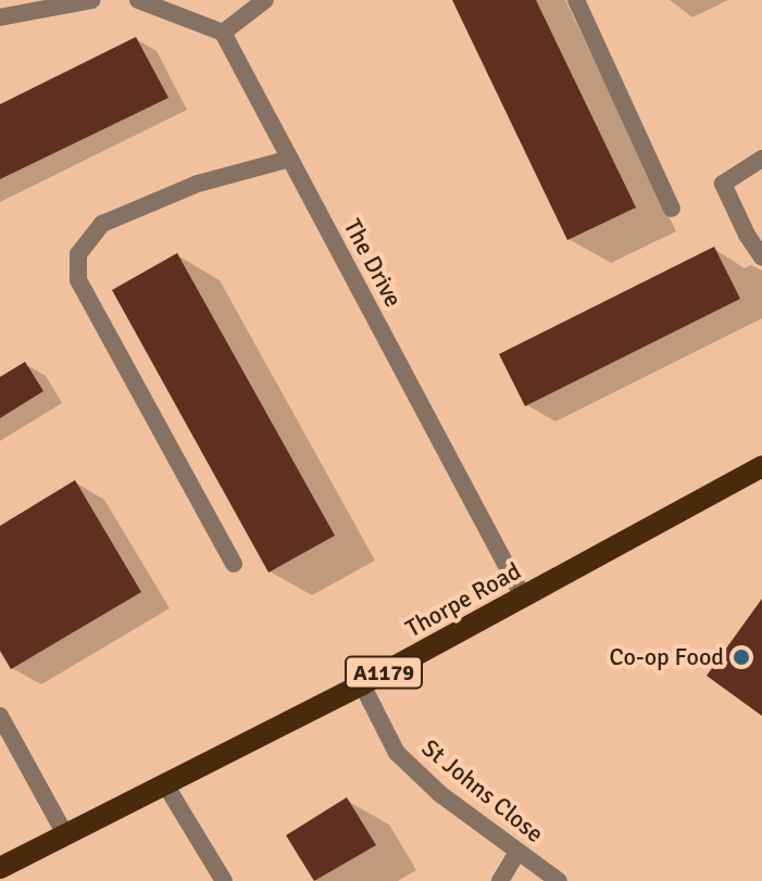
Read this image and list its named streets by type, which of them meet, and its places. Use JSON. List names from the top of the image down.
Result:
{
  "streets": {
    "main road": ["Thorpe Road", "A1179"],
    "street": ["The Drive", "St Johns Close"]
  },
  "crossings": [
    ["The Drive", "Thorpe Road"],
    ["Thorpe Road", "St Johns Close"]
  ],
  "places": ["Co-op Food"]
}
